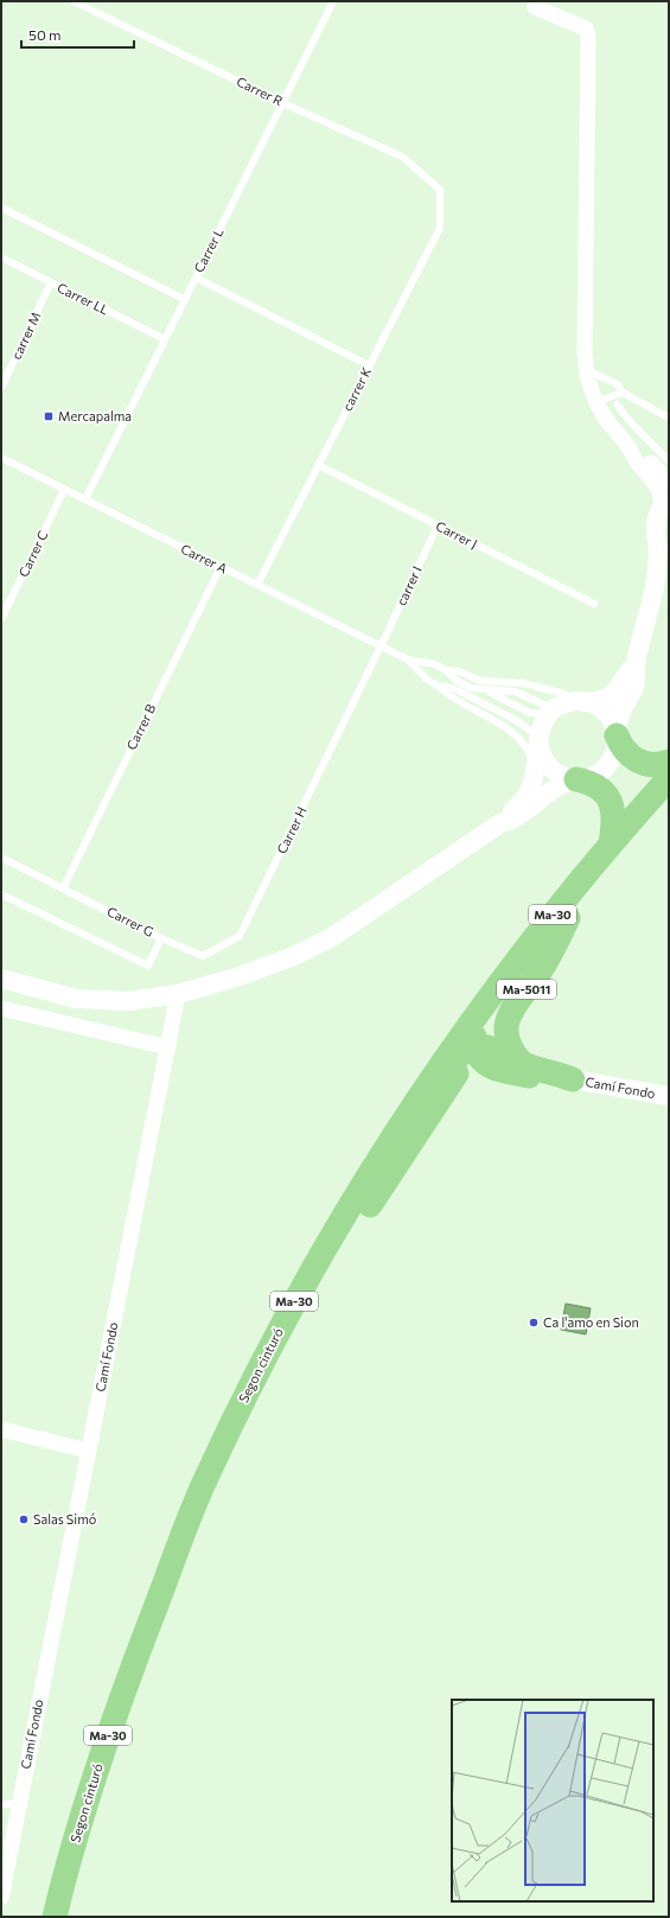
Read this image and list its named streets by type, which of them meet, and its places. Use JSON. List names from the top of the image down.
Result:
{
  "streets": {
    "highway": ["Ma-30", "Ma-5011", "Segon cinturó"],
    "street": ["Camí Fondo"],
    "lane": [
      "Carrer R",
      "Carrer L",
      "Carrer LL",
      "carrer M",
      "carrer K",
      "Carrer J",
      "Carrer C",
      "Carrer A",
      "carrer I",
      "Carrer B",
      "Carrer H",
      "Carrer G"
    ]
  },
  "crossings": [
    ["Carrer R", "Carrer L"],
    ["Carrer R", "carrer K"],
    ["Carrer L", "Carrer LL"],
    ["Carrer L", "Carrer A"],
    ["Carrer LL", "carrer M"],
    ["carrer K", "Carrer J"],
    ["carrer K", "Carrer A"],
    ["Carrer J", "carrer I"],
    ["Carrer C", "Carrer A"],
    ["Carrer A", "carrer I"],
    ["Carrer A", "Carrer B"],
    ["Carrer A", "Carrer H"],
    ["carrer I", "Carrer H"],
    ["Carrer B", "Carrer G"],
    ["Carrer H", "Carrer G"],
    ["Ma-30", "Ma-5011"],
    ["Ma-30", "Segon cinturó"],
    ["Ma-5011", "Segon cinturó"]
  ],
  "places": {
    "transit": ["Mercapalma"],
    "other": ["Ca l'amo en Sion", "Salas Simó"]
  },
  "scale_bar": "50 m"
}
